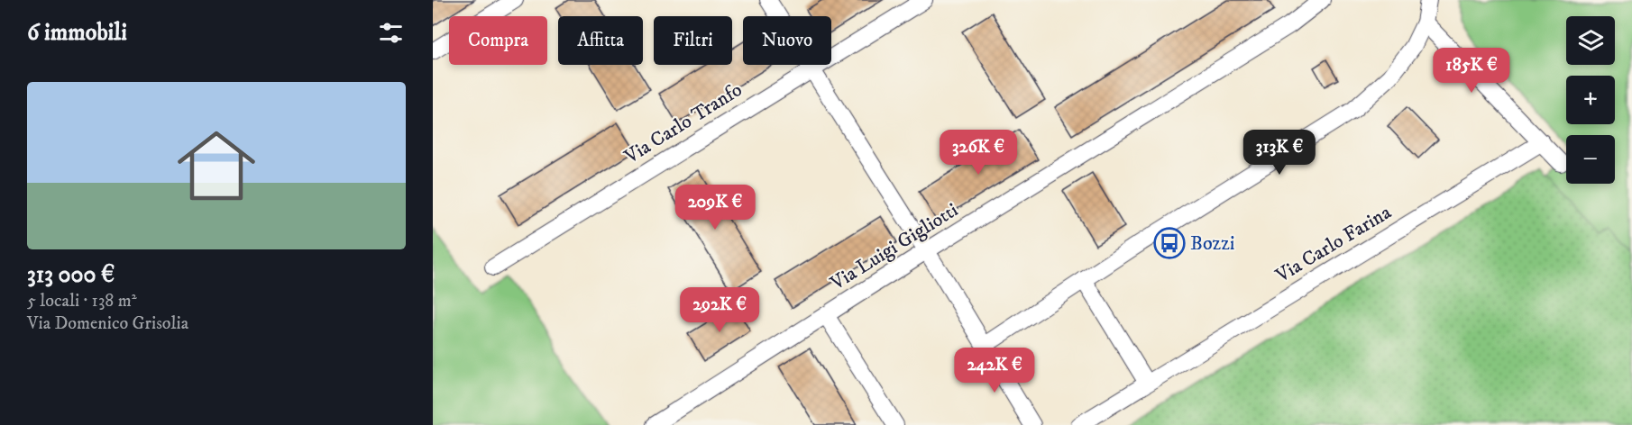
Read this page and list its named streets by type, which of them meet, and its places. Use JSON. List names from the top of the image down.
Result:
{
  "streets": {
    "street": ["Via Carlo Tranfo", "Via Carlo Farina", "Via Luigi Gigliotti"]
  },
  "places": {
    "bus stop": ["Bozzi"]
  },
  "page": {
    "heading": "6 immobili",
    "map_buttons": ["+", "−"],
    "chip": [
      "Compra",
      "Affitta",
      "Filtri",
      "Nuovo"
    ],
    "price": [
      "185K €",
      "326K €",
      "313K €",
      "209K €",
      "292K €",
      "242K €"
    ],
    "list": [
      {
        "name": "313 000 €",
        "note": "5 locali · 138 m² · Via Domenico Grisolia"
      }
    ]
  }
}
